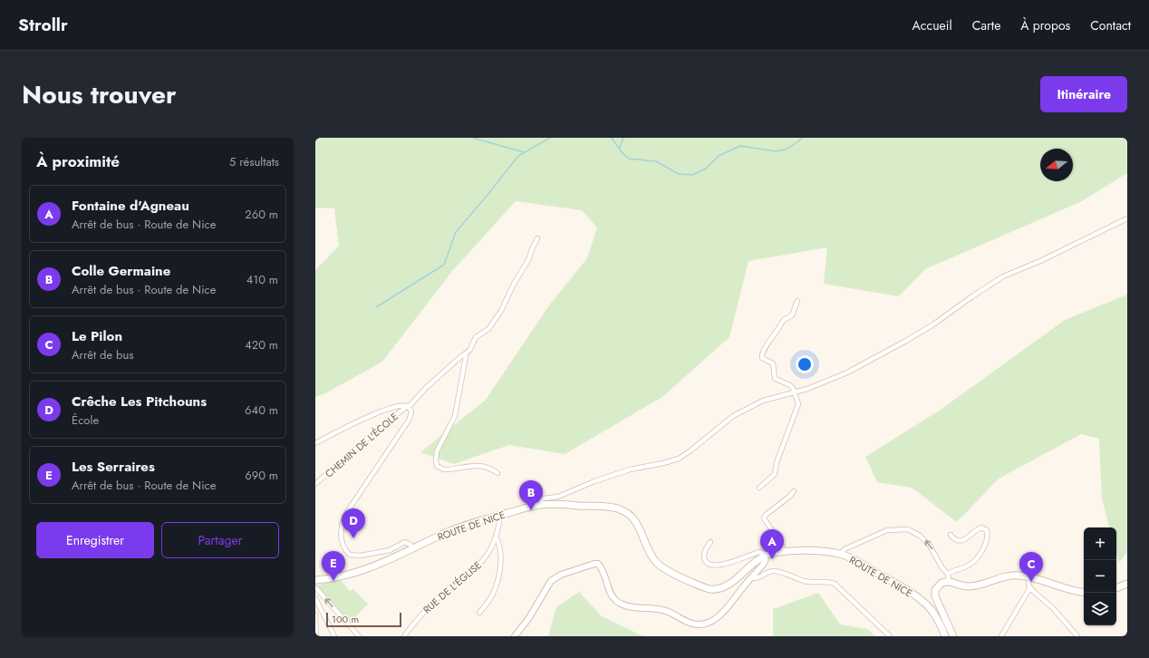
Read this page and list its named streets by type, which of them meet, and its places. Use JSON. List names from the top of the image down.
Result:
{
  "streets": {
    "main road": ["ROUTE DE NICE"],
    "street": ["CHEMIN DE L'ÉCOLE", "RUE DE L'ÉGLISE"]
  },
  "crossings": [
    ["ROUTE DE NICE", "RUE DE L'ÉGLISE"]
  ],
  "scale_bar": "100 m",
  "north": "left",
  "page": {
    "header": "Strollr",
    "nav": [
      "Accueil",
      "Carte",
      "À propos",
      "Contact"
    ],
    "title": "Nous trouver",
    "buttons": [
      "Itinéraire",
      ["Enregistrer", "Partager"]
    ],
    "heading": ["À proximité", "5 résultats"],
    "list": [
      {
        "mark": "A",
        "name": "Fontaine d'Agneau",
        "note": "Arrêt de bus · Route de Nice",
        "value": "260 m"
      },
      {
        "mark": "B",
        "name": "Colle Germaine",
        "note": "Arrêt de bus · Route de Nice",
        "value": "410 m"
      },
      {
        "mark": "C",
        "name": "Le Pilon",
        "note": "Arrêt de bus",
        "value": "420 m"
      },
      {
        "mark": "D",
        "name": "Crêche Les Pitchouns",
        "note": "École",
        "value": "640 m"
      },
      {
        "mark": "E",
        "name": "Les Serraires",
        "note": "Arrêt de bus · Route de Nice",
        "value": "690 m"
      }
    ],
    "pins": [
      "B",
      "D",
      "A",
      "E",
      "C"
    ],
    "map_buttons": ["+", "−"],
    "scale": "100 m"
  }
}
